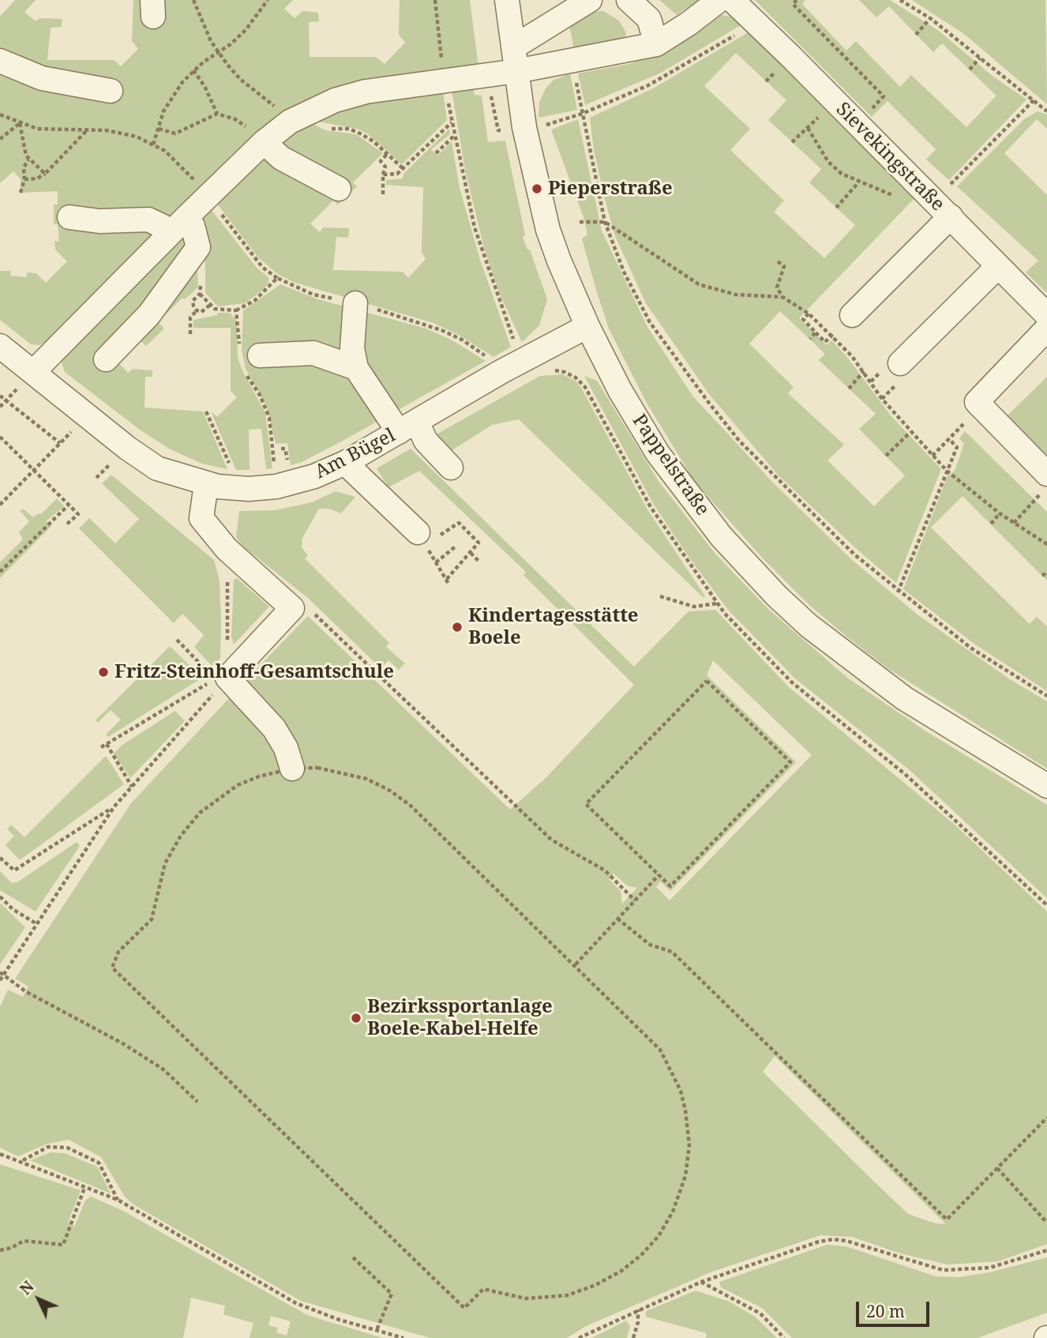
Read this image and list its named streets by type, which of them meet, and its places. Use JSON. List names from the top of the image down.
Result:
{
  "streets": {
    "street": ["Sievekingstraße", "Am Bügel", "Pappelstraße"]
  },
  "crossings": [
    ["Am Bügel", "Pappelstraße"]
  ],
  "places": [
    "Pieperstraße",
    "Kindertagesstätte Boele",
    "Fritz-Steinhoff-Gesamtschule",
    "Bezirkssportanlage Boele-Kabel-Helfe"
  ],
  "scale_bar": "20 m",
  "north": "top left"
}
